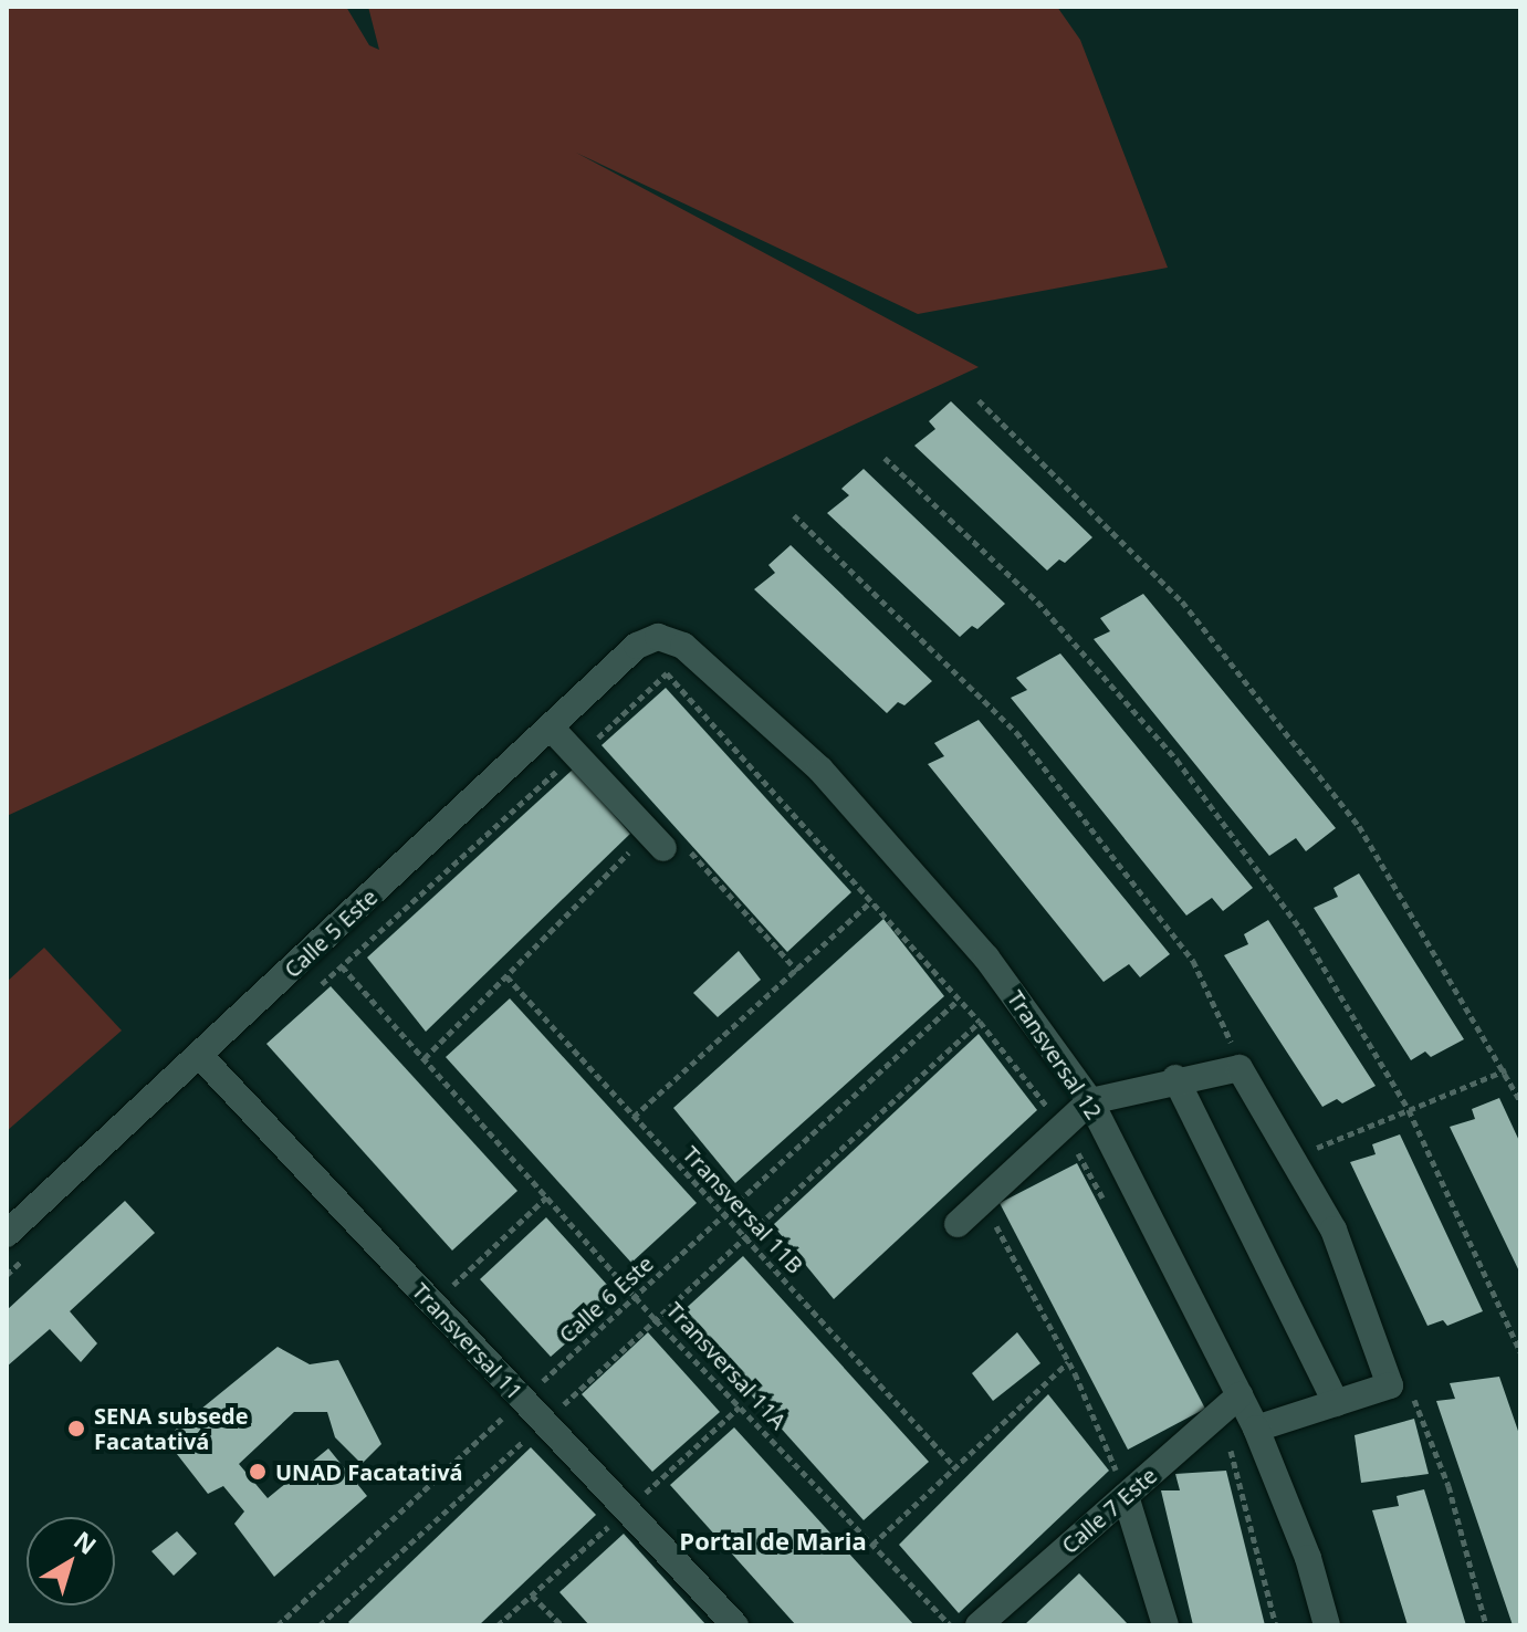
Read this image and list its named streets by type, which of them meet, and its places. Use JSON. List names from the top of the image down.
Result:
{
  "streets": {
    "street": [
      "Calle 5 Este",
      "Transversal 12",
      "Transversal 11",
      "Calle 7 Este"
    ],
    "path": ["Transversal 11B", "Calle 6 Este", "Transversal 11A"]
  },
  "crossings": [
    ["Calle 5 Este", "Transversal 12"],
    ["Calle 5 Este", "Transversal 11"],
    ["Transversal 12", "Calle 7 Este"],
    ["Transversal 11B", "Calle 6 Este"],
    ["Calle 6 Este", "Transversal 11"],
    ["Calle 6 Este", "Transversal 11A"]
  ],
  "districts": ["Portal de Maria"],
  "places": ["SENA subsede Facatativá", "UNAD Facatativá"],
  "north": "top right"
}
